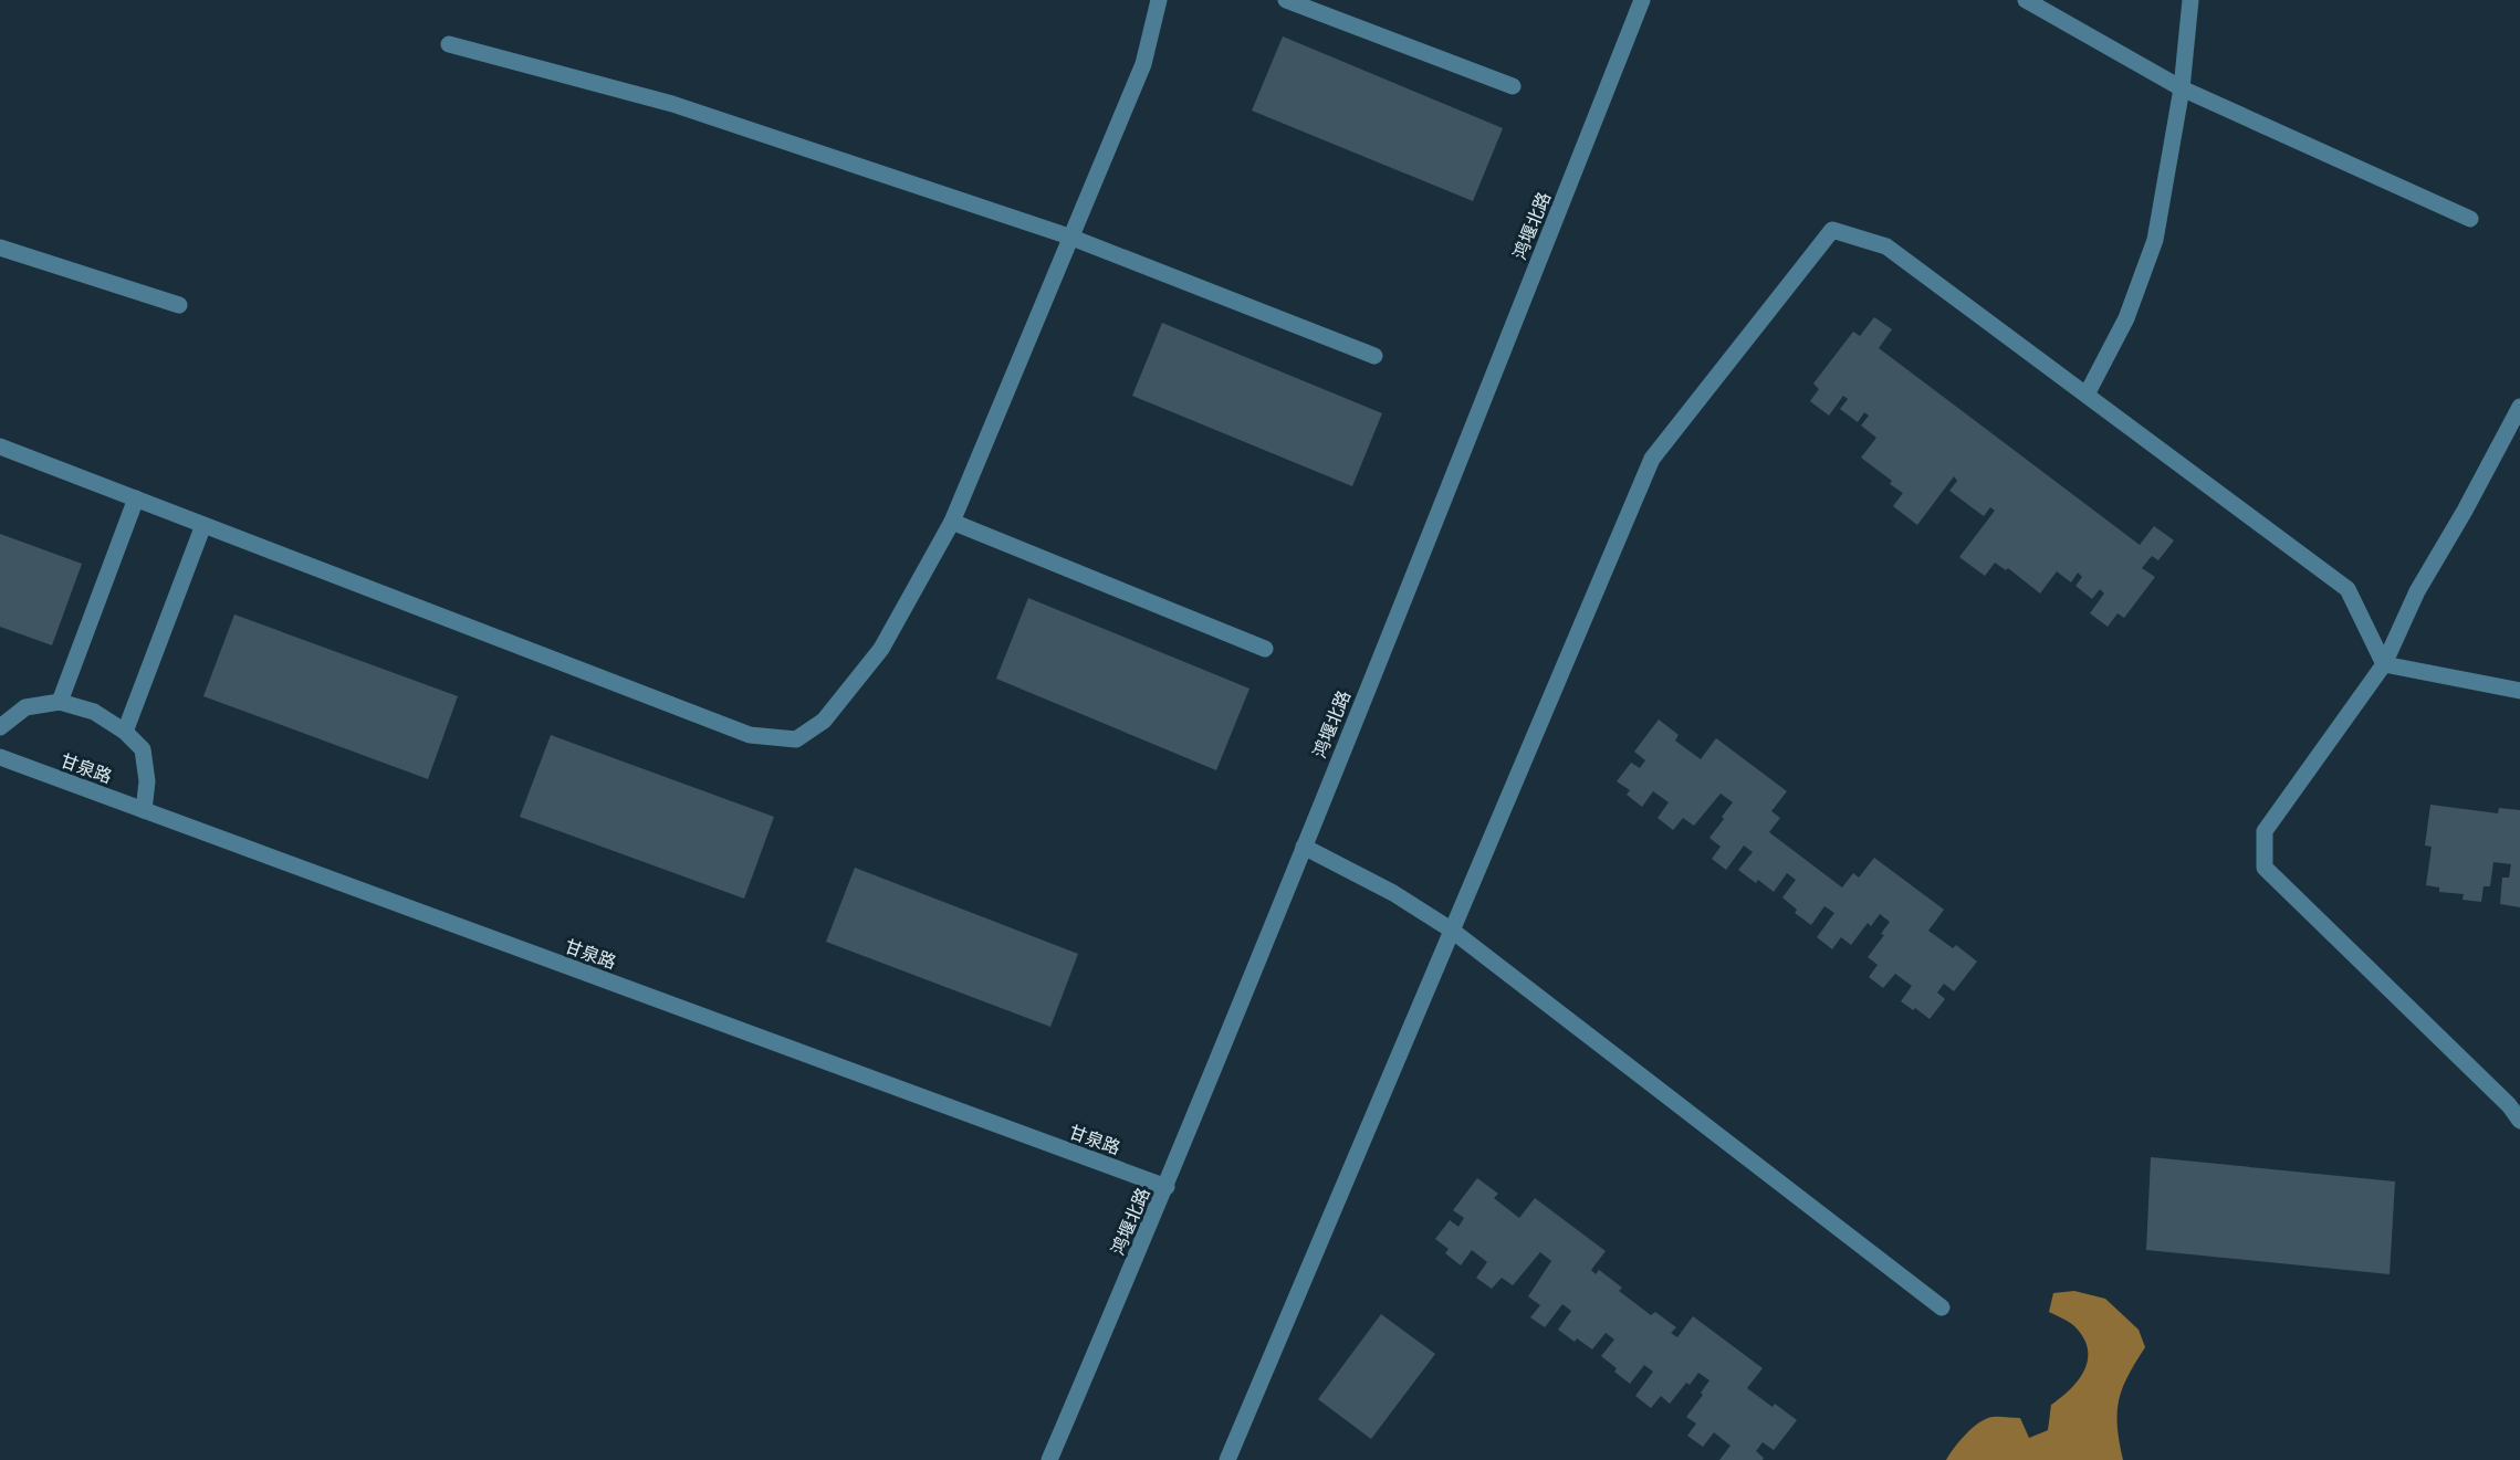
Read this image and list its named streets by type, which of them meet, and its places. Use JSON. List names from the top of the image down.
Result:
{
  "streets": {
    "street": ["鸿堰北路", "甘泉路"]
  },
  "crossings": [
    ["鸿堰北路", "甘泉路"]
  ]
}
